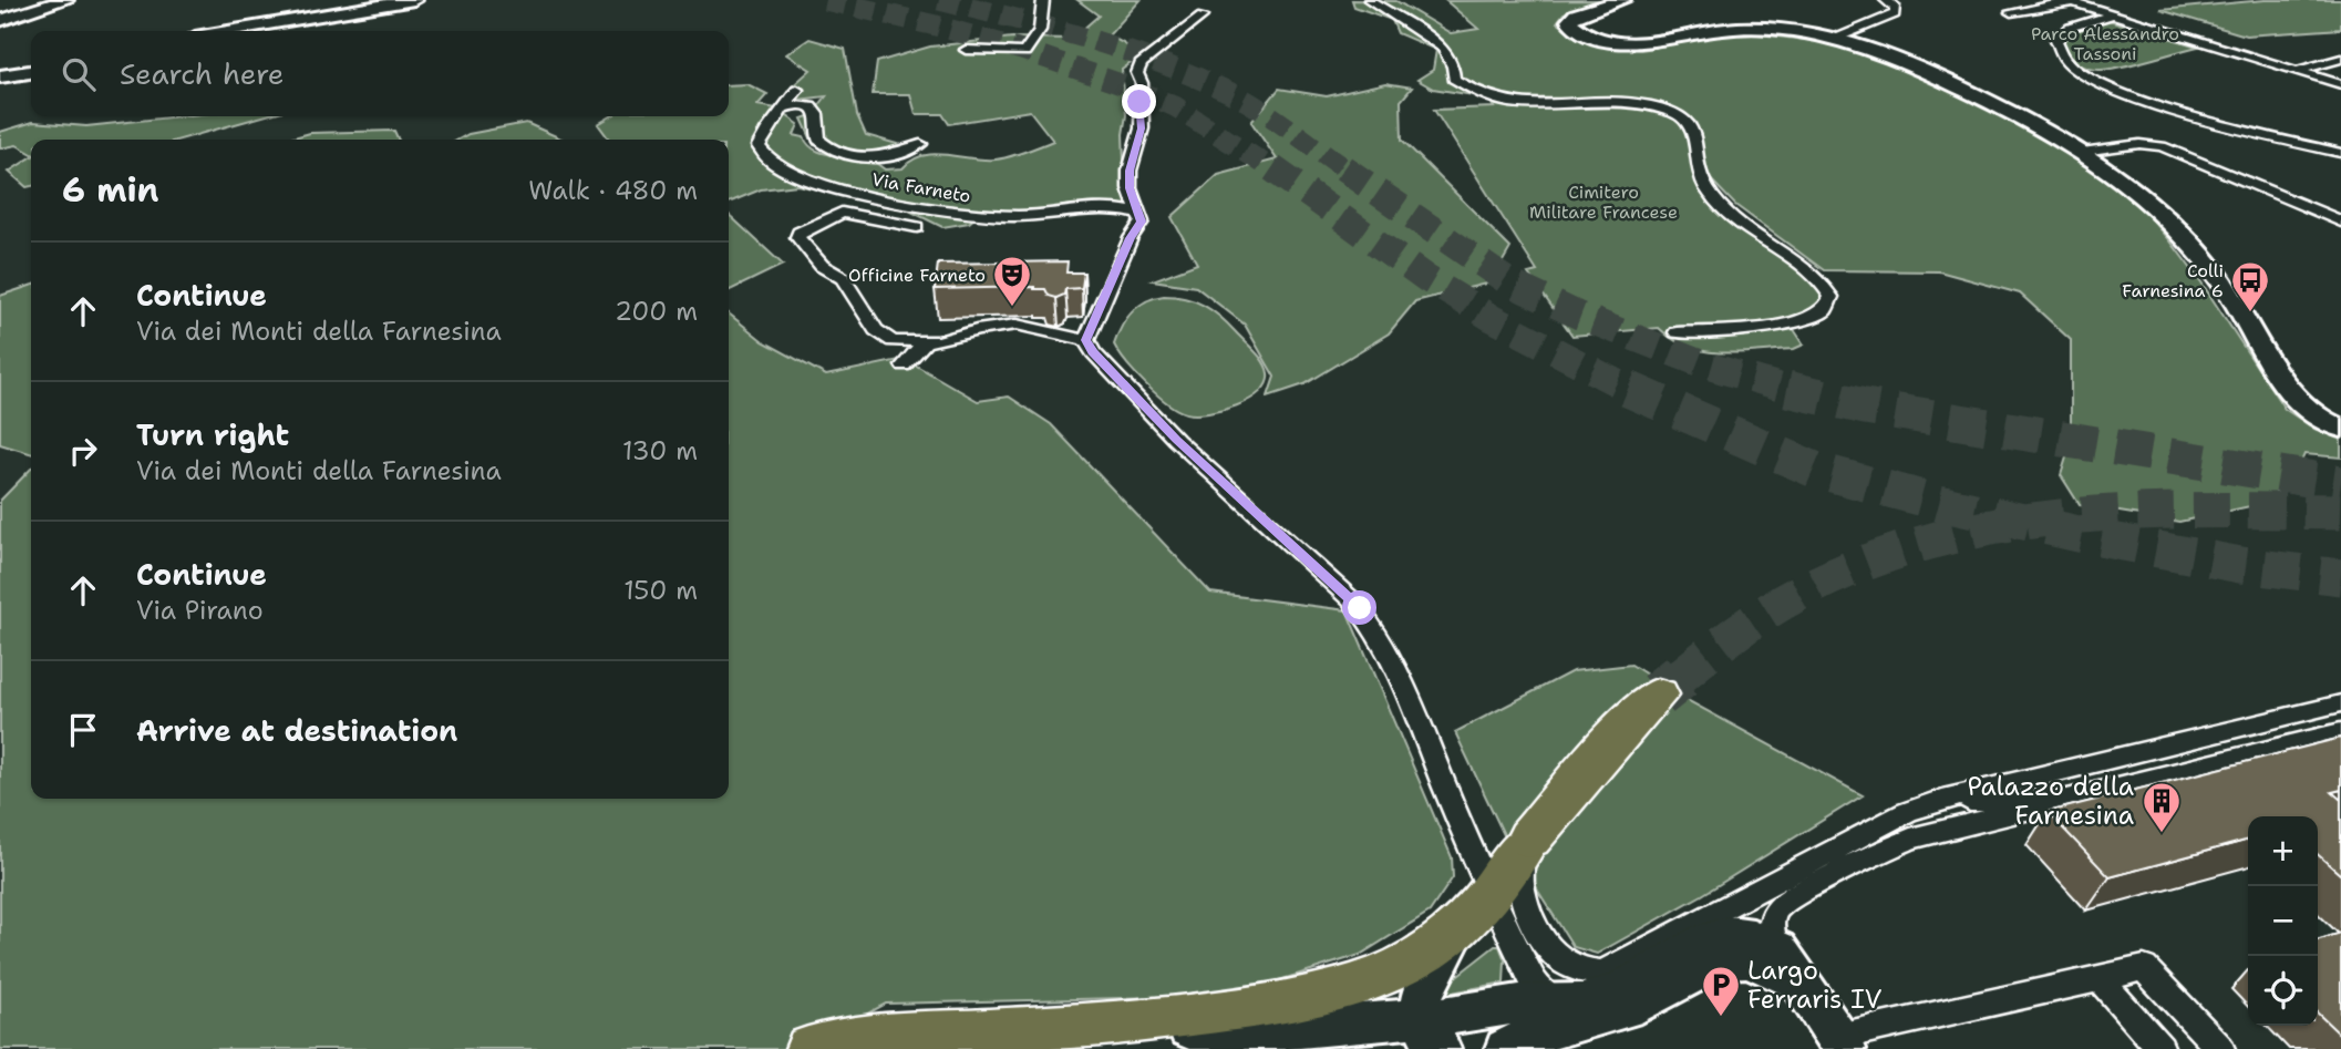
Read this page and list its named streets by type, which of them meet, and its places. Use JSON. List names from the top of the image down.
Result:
{
  "streets": {
    "street": ["Via Farneto"]
  },
  "parks": ["Parco Alessandro Tassoni", "Cimitero Militare Francese"],
  "places": {
    "theatre": ["Officine Farneto"],
    "bus stop": ["Colli Farnesina 6"],
    "building": ["Palazzo della Farnesina"],
    "parking": ["Largo Ferraris IV"]
  },
  "page": {
    "search": "Search here",
    "heading": ["6 min", "Walk · 480 m"],
    "list": [
      ["Continue", "Via dei Monti della Farnesina", "200 m"],
      ["Turn right", "Via dei Monti della Farnesina", "130 m"],
      ["Continue", "Via Pirano", "150 m"],
      "Arrive at destination"
    ],
    "map_buttons": ["+", "−"]
  }
}
